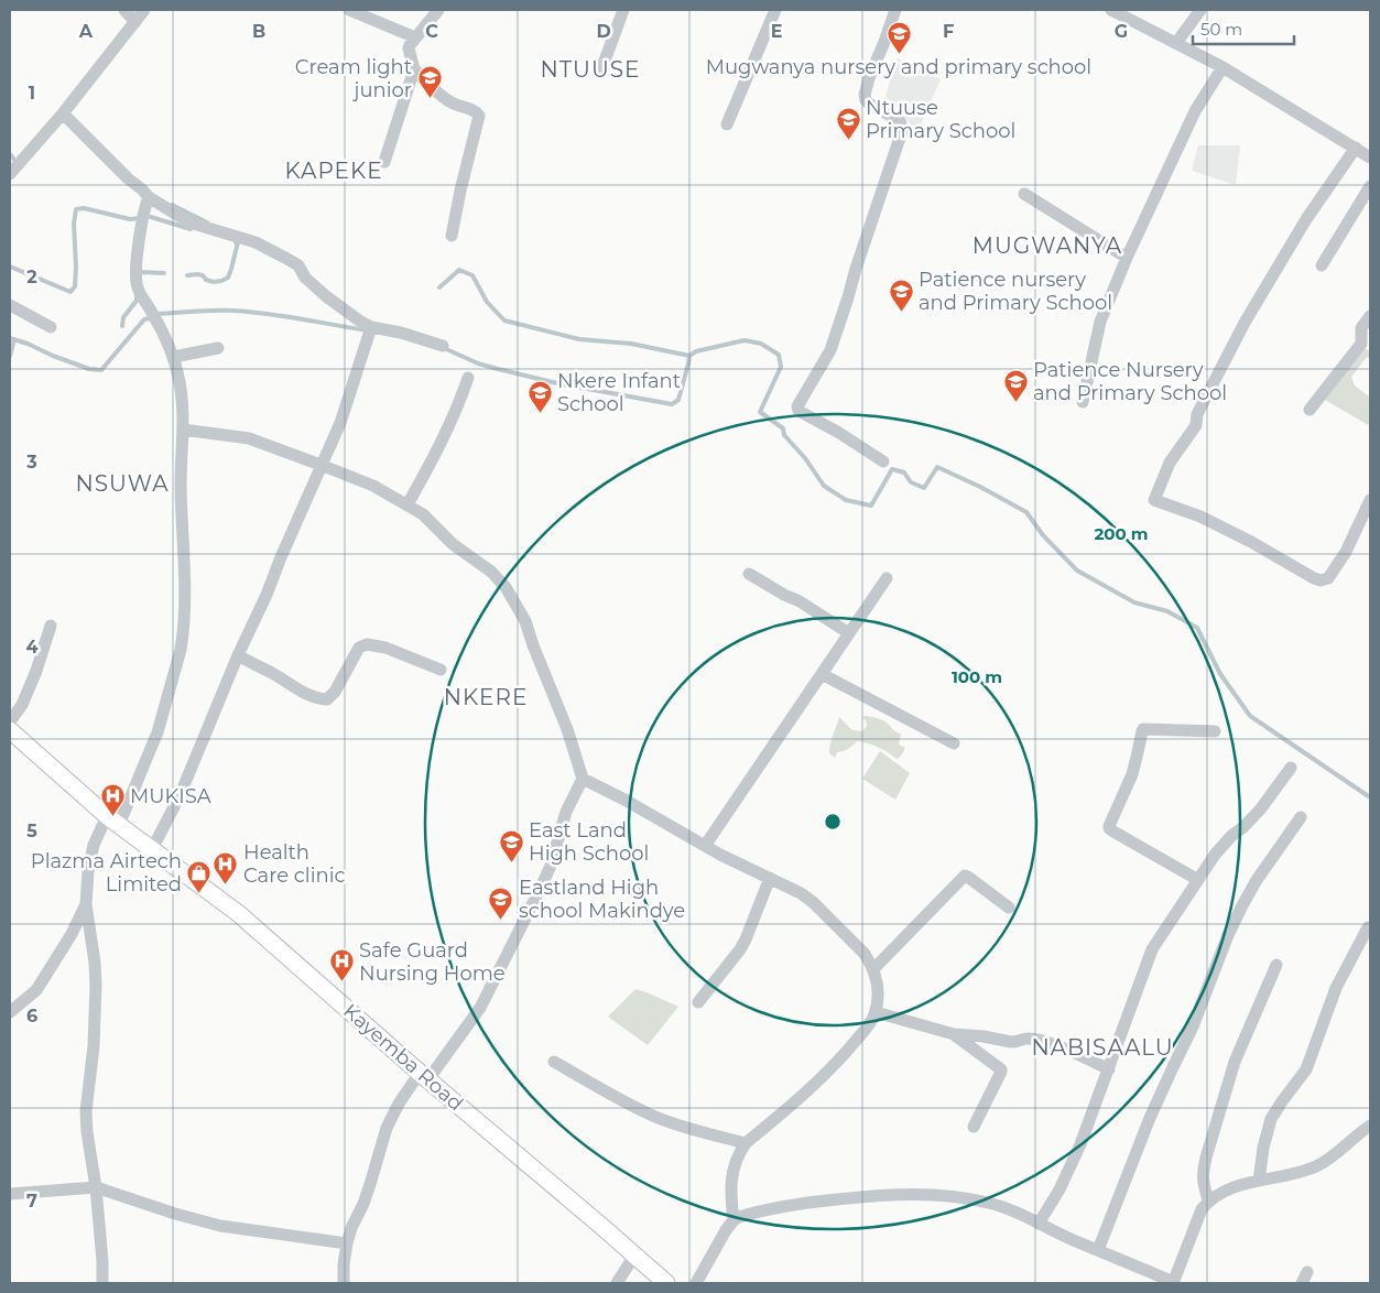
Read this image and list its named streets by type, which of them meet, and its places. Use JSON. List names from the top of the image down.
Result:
{
  "streets": {
    "street": ["Kayemba Road"]
  },
  "districts": [
    "NTUUSE",
    "KAPEKE",
    "MUGWANYA",
    "NSUWA",
    "NKERE",
    "NABISAALU"
  ],
  "places": {
    "school or university": [
      "Mugwanya nursery and primary school",
      "Cream light junior",
      "Ntuuse Primary School",
      "Patience nursery and Primary School",
      "Patience Nursery and Primary School",
      "Nkere Infant School",
      "East Land High School",
      "Eastland High school Makindye"
    ],
    "hospital": ["MUKISA", "Health Care clinic", "Safe Guard Nursing Home"],
    "shop": ["Plazma Airtech Limited"]
  },
  "scale_bar": "50 m",
  "grid": {
    "columns": [
      "A",
      "B",
      "C",
      "D",
      "E",
      "F",
      "G"
    ],
    "rows": [
      "1",
      "2",
      "3",
      "4",
      "5",
      "6",
      "7"
    ]
  },
  "rings": ["200 m", "100 m"]
}
